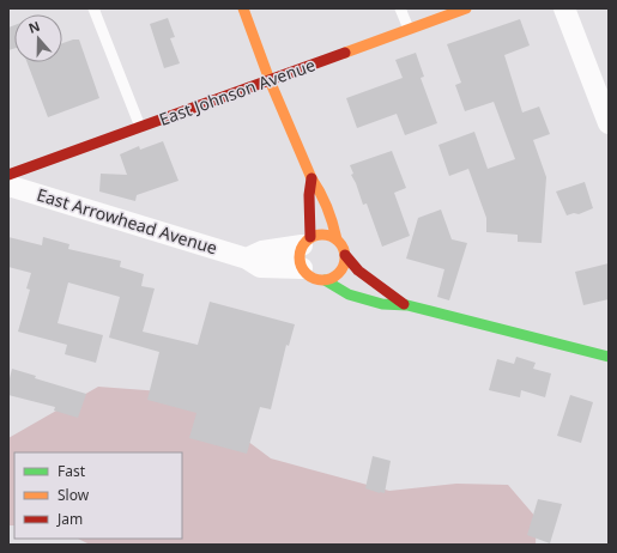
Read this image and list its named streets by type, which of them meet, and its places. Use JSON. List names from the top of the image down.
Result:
{
  "streets": {
    "street": ["East Johnson Avenue", "East Arrowhead Avenue"]
  },
  "legend": ["Fast", "Slow", "Jam"],
  "north": "top"
}
